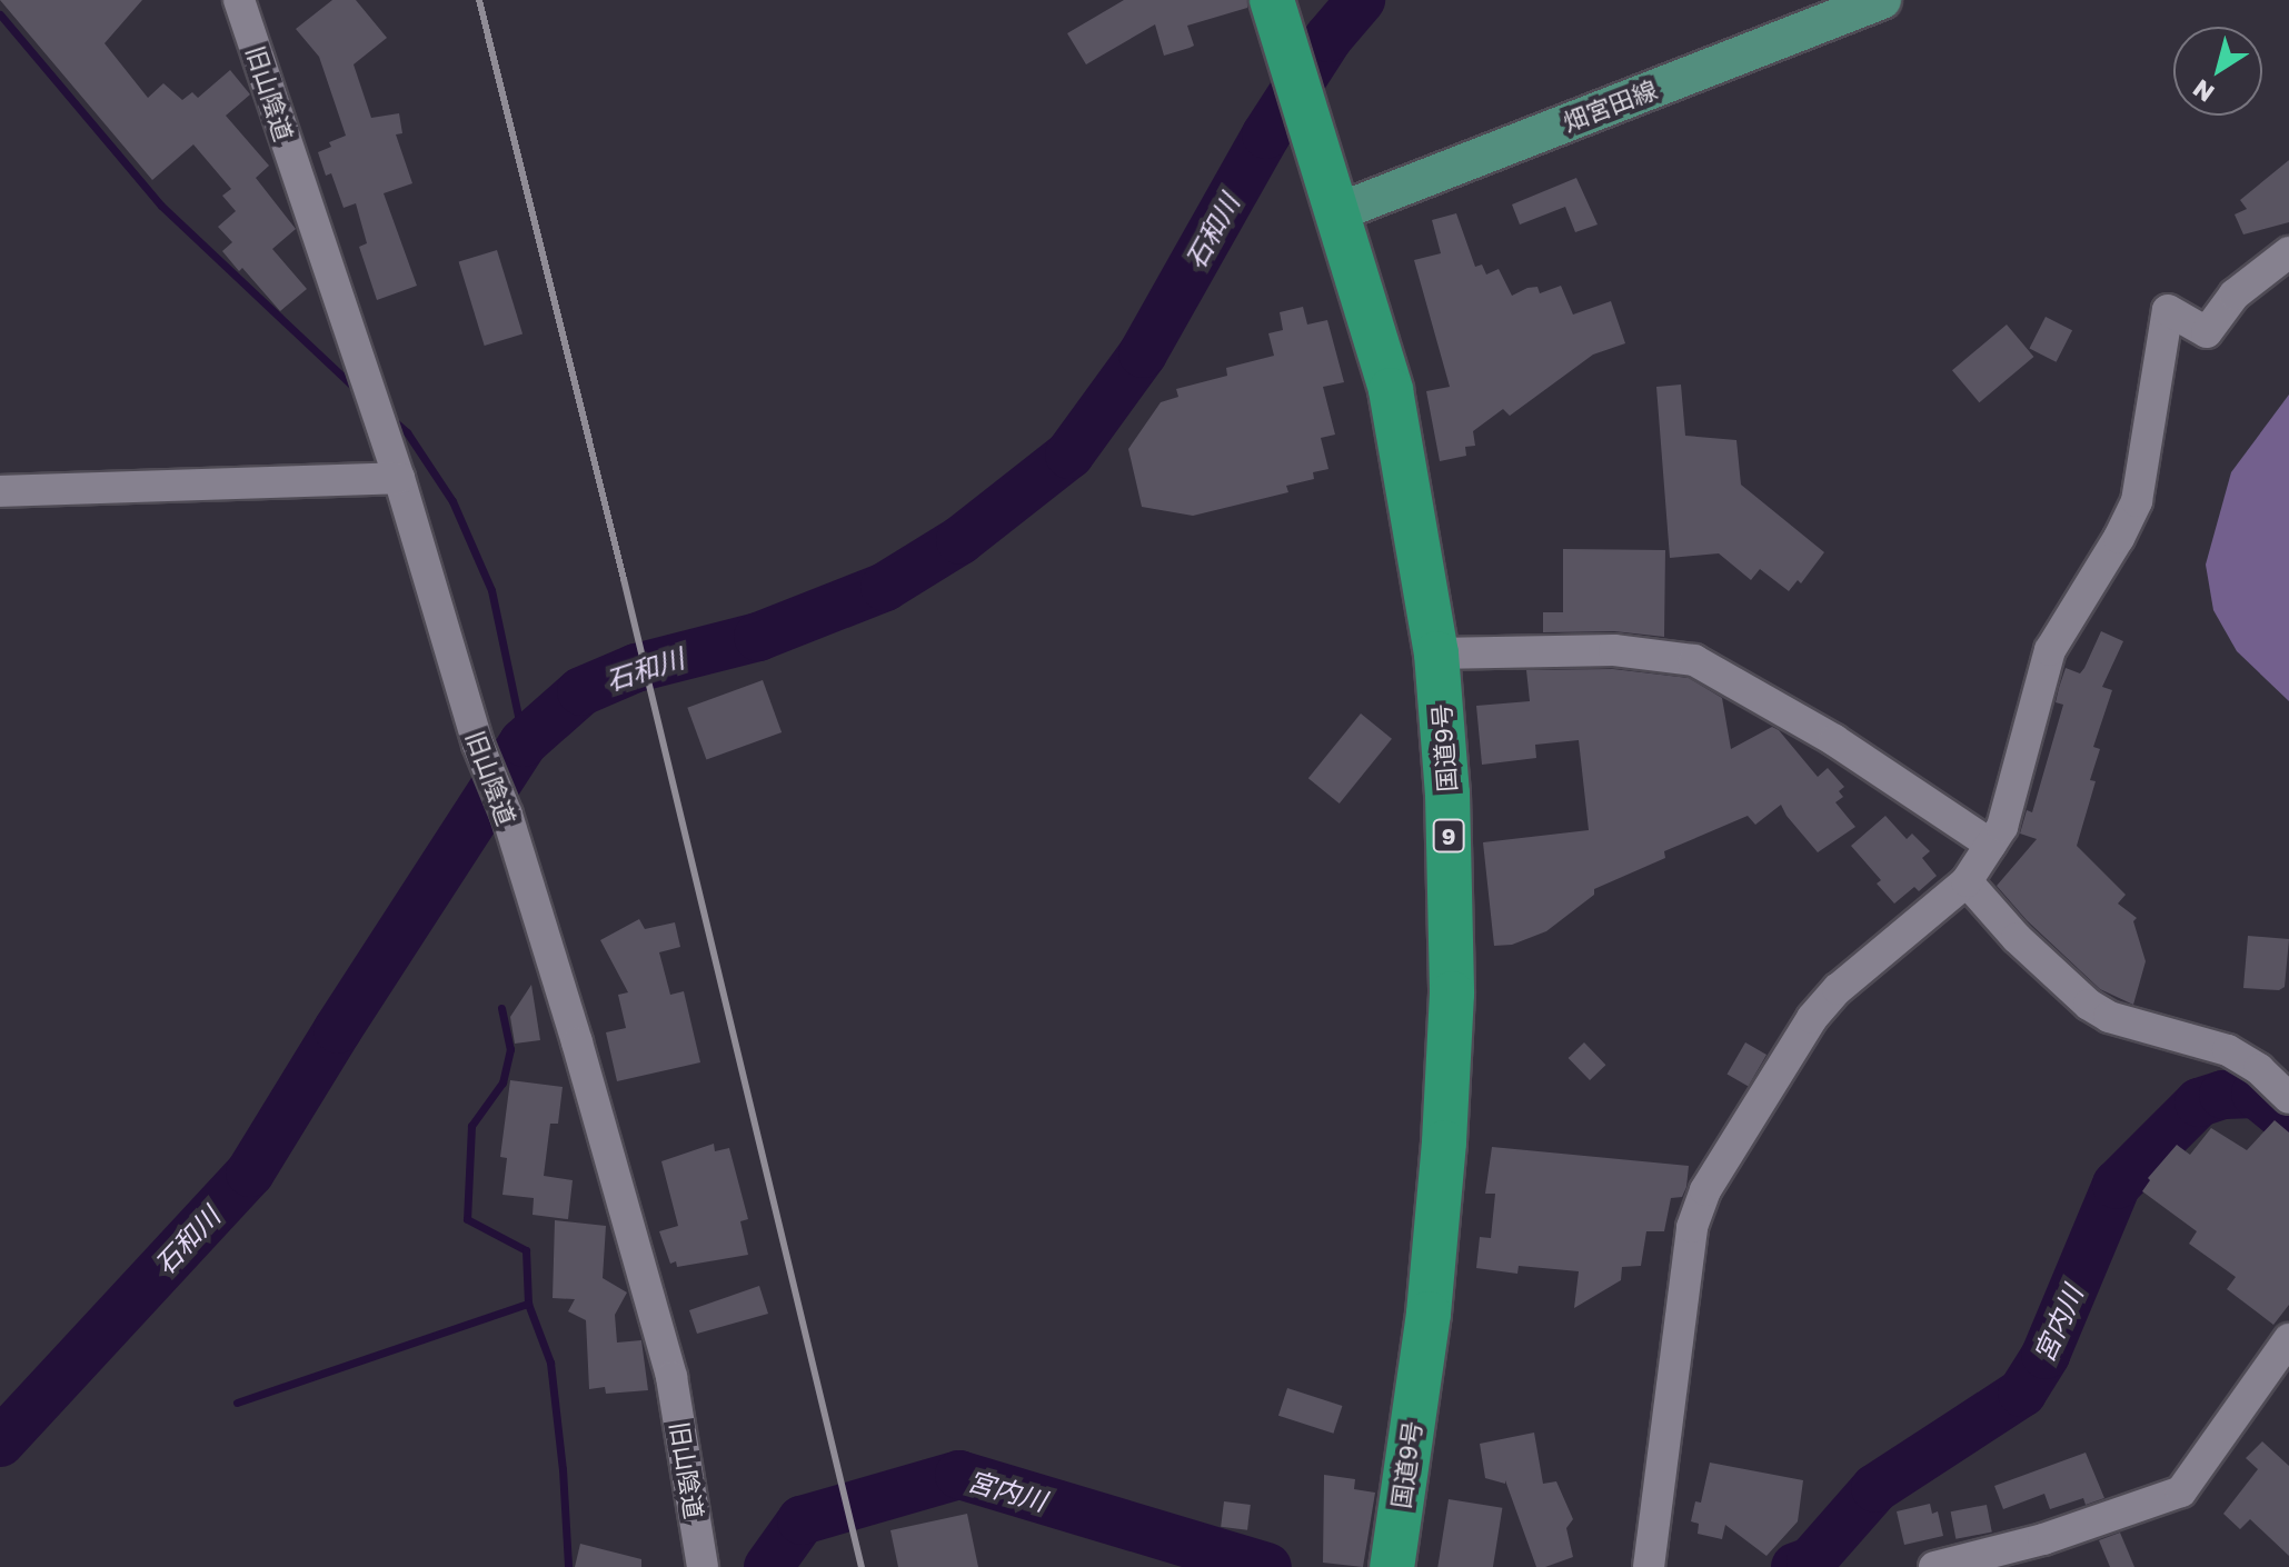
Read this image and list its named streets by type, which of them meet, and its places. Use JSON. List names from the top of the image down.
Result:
{
  "streets": {
    "highway": ["国道9号", "9"],
    "main road": ["畑宮田線"],
    "street": ["旧山陰道"]
  },
  "crossings": [
    ["畑宮田線", "国道9号"]
  ],
  "water": ["石和川", "宮内川"],
  "north": "bottom left"
}
